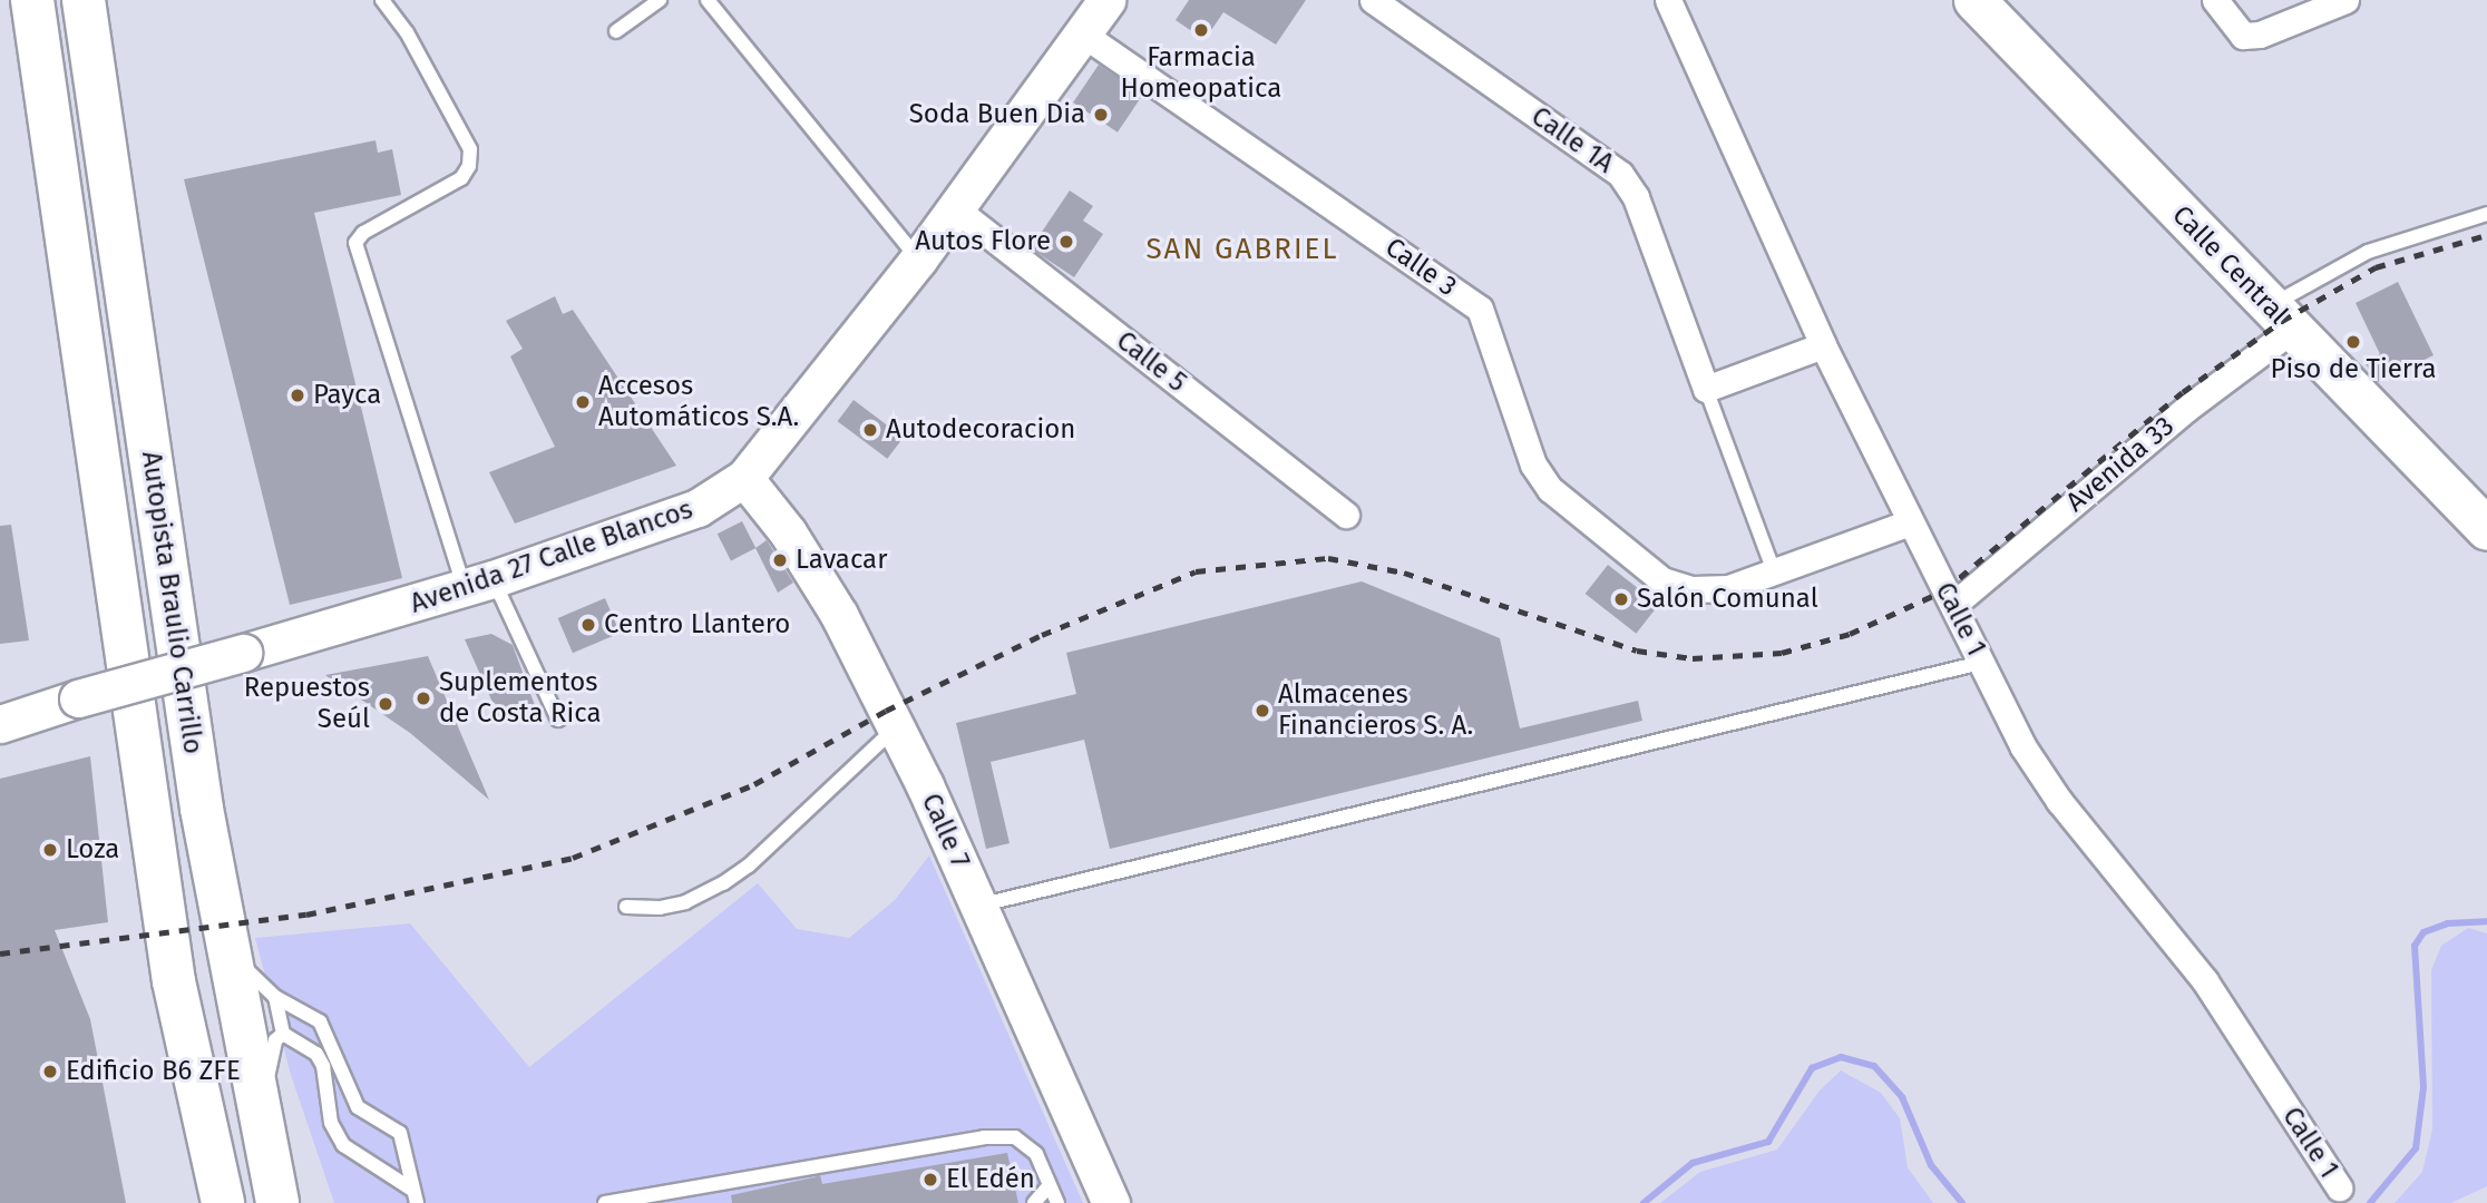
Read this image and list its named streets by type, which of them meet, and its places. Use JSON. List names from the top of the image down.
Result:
{
  "streets": {
    "highway": ["Autopista Braulio Carrillo"],
    "main road": ["Calle Central", "Avenida 27 Calle Blancos", "Calle 7"],
    "street": [
      "Calle 1A",
      "Calle 3",
      "Calle 5",
      "Avenida 33",
      "Calle 1"
    ]
  },
  "crossings": [
    ["Calle Central", "Avenida 33"],
    ["Calle 3", "Avenida 27 Calle Blancos"],
    ["Calle 5", "Avenida 27 Calle Blancos"],
    ["Avenida 33", "Calle 1"],
    ["Avenida 27 Calle Blancos", "Calle 7"]
  ],
  "districts": ["SAN GABRIEL"],
  "places": [
    "Farmacia Homeopatica",
    "Soda Buen Dia",
    "Autos Flore",
    "Piso de Tierra",
    "Payca",
    "Accesos Automáticos S.A.",
    "Autodecoracion",
    "Lavacar",
    "Salón Comunal",
    "Centro Llantero",
    "Suplementos de Costa Rica",
    "Repuestos Seúl",
    "Almacenes Financieros S. A.",
    "Loza",
    "Edificio B6 ZFE",
    "El Edén"
  ]
}
